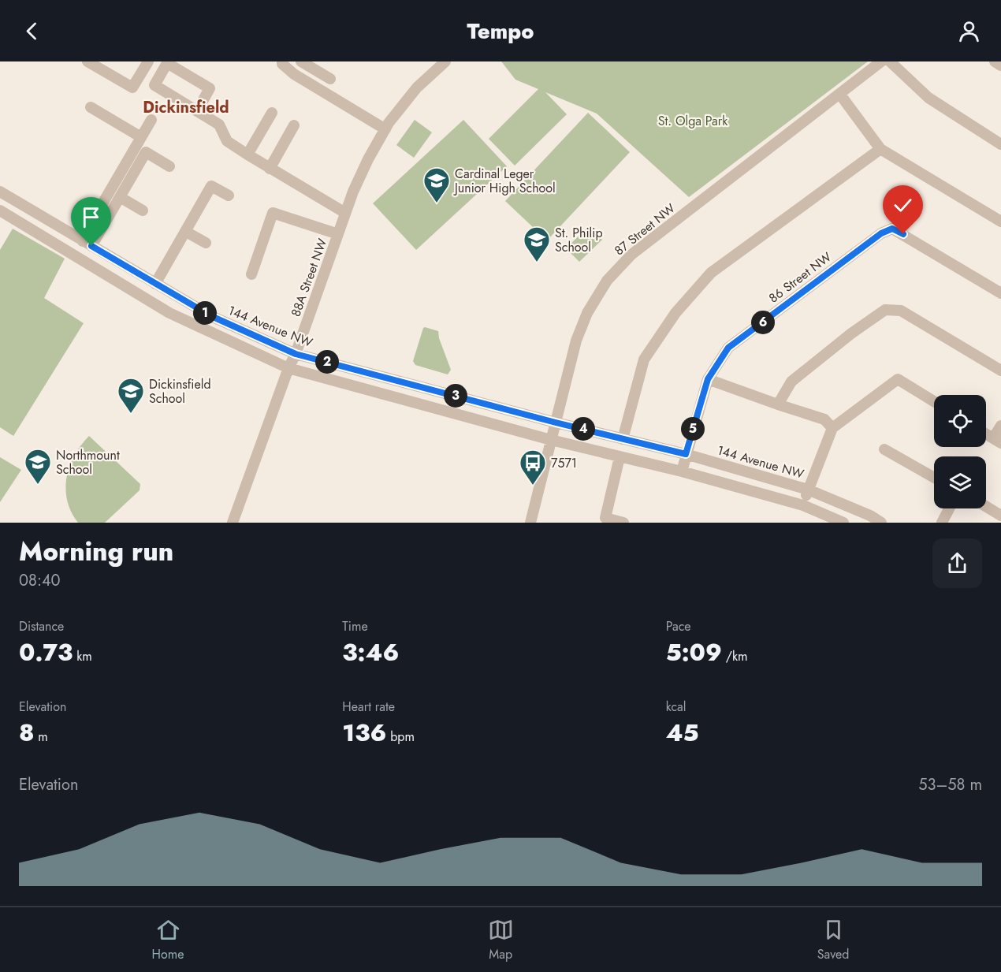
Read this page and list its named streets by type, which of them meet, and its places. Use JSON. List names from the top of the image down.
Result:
{
  "streets": {
    "street": [
      "87 Street NW",
      "88A Street NW",
      "86 Street NW",
      "144 Avenue NW"
    ]
  },
  "crossings": [
    ["87 Street NW", "144 Avenue NW"],
    ["88A Street NW", "144 Avenue NW"],
    ["86 Street NW", "144 Avenue NW"]
  ],
  "districts": ["Dickinsfield"],
  "parks": ["St. Olga Park"],
  "places": {
    "school or university": [
      "Cardinal Leger Junior High School",
      "St. Philip School",
      "Dickinsfield School",
      "Northmount School"
    ],
    "bus stop": ["7571"]
  },
  "page": {
    "header": "Tempo",
    "pins": [
      "1",
      "6",
      "2",
      "3",
      "4",
      "5"
    ],
    "heading": ["Morning run", "08:40"],
    "stats": [
      ["Distance", "0.73 km"],
      ["Time", "3:46"],
      ["Pace", "5:09 /km"],
      ["Elevation", "8 m"],
      ["Heart rate", "136 bpm"],
      ["kcal", "45"]
    ],
    "chart": ["Elevation", "53–58 m"],
    "tabs": ["Home", "Map", "Saved"]
  }
}
